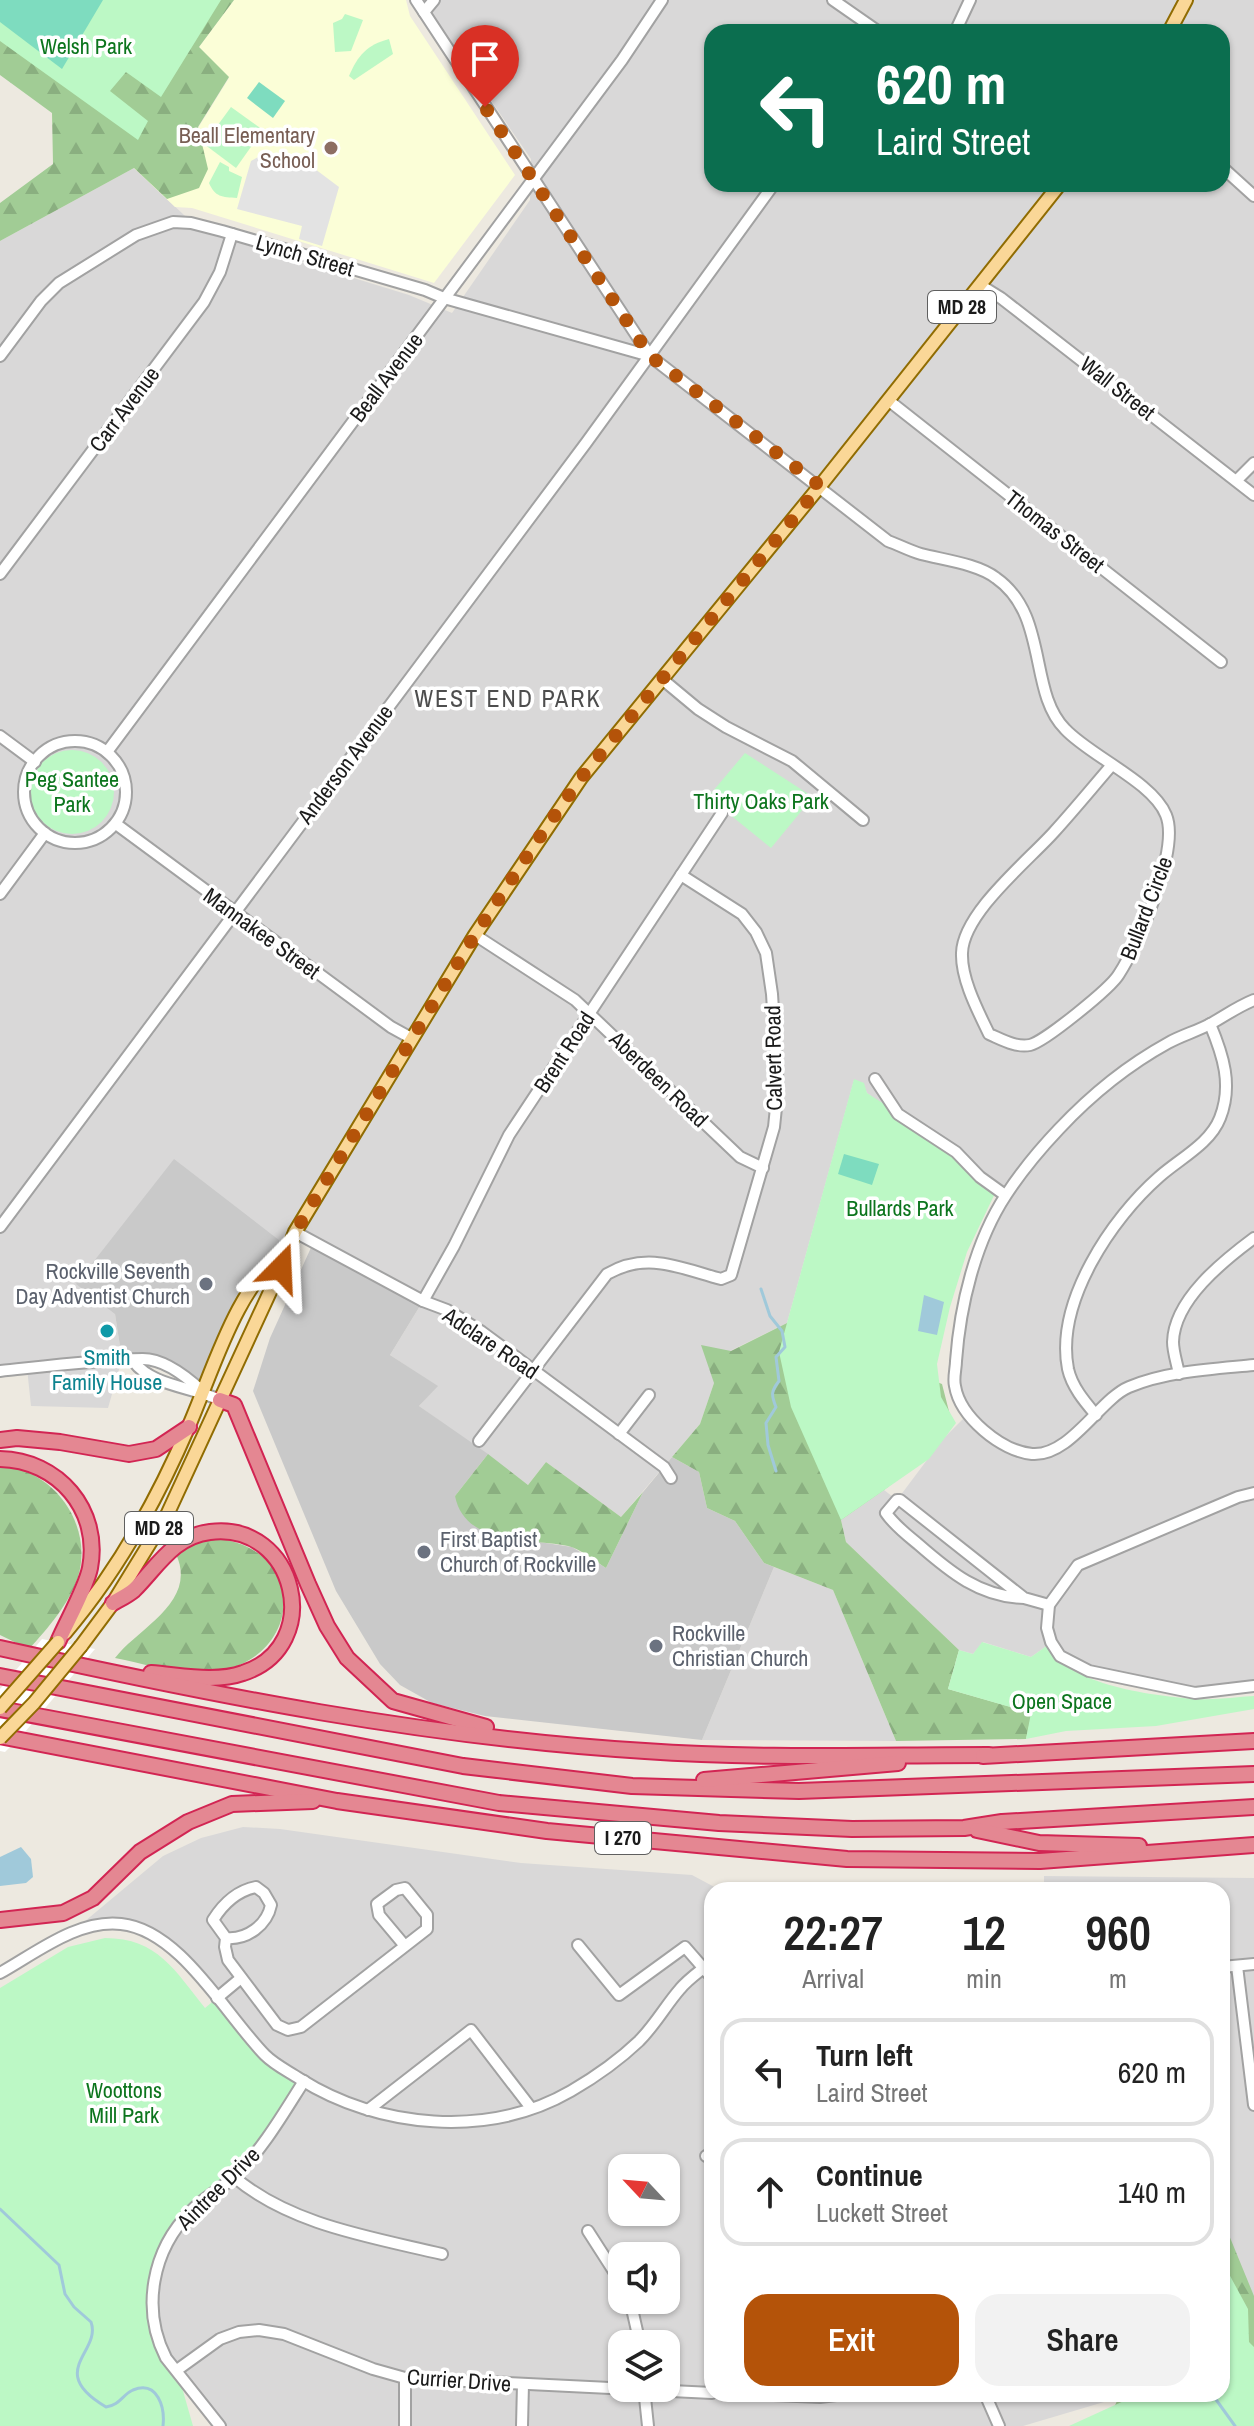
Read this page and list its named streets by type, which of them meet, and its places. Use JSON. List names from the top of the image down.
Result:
{
  "streets": {
    "highway": ["I 270"],
    "main road": ["MD 28"],
    "street": [
      "Lynch Street",
      "Beall Avenue",
      "Wall Street",
      "Carr Avenue",
      "Thomas Street",
      "Anderson Avenue",
      "Bullard Circle",
      "Mannakee Street",
      "Brent Road",
      "Calvert Road",
      "Aberdeen Road",
      "Adclare Road",
      "Aintree Drive",
      "Currier Drive"
    ]
  },
  "crossings": [
    ["Lynch Street", "Beall Avenue"],
    ["Lynch Street", "Carr Avenue"],
    ["Lynch Street", "Anderson Avenue"],
    ["Lynch Street", "Bullard Circle"],
    ["MD 28", "Wall Street"],
    ["MD 28", "Thomas Street"],
    ["MD 28", "Bullard Circle"],
    ["MD 28", "Mannakee Street"],
    ["MD 28", "Aberdeen Road"],
    ["MD 28", "Adclare Road"],
    ["MD 28", "I 270"],
    ["Beall Avenue", "Mannakee Street"],
    ["Anderson Avenue", "Bullard Circle"],
    ["Anderson Avenue", "Mannakee Street"],
    ["Brent Road", "Calvert Road"],
    ["Brent Road", "Aberdeen Road"],
    ["Brent Road", "Adclare Road"],
    ["Calvert Road", "Aberdeen Road"],
    ["Calvert Road", "Adclare Road"],
    ["Aintree Drive", "Currier Drive"]
  ],
  "districts": ["WEST END PARK"],
  "parks": [
    "Welsh Park",
    "Peg Santee Park",
    "Thirty Oaks Park",
    "Bullards Park",
    "Open Space",
    "Woottons Mill Park"
  ],
  "places": [
    "Beall Elementary School",
    "Rockville Seventh Day Adventist Church",
    "Smith Family House",
    "First Baptist Church of Rockville",
    "Rockville Christian Church"
  ],
  "north": "top left",
  "page": {
    "turn": ["620 m", "Laird Street"],
    "eta": [
      "22:27",
      "Arrival",
      "12",
      "min",
      "960",
      "m"
    ],
    "list": [
      {
        "name": "Turn left",
        "note": "Laird Street",
        "value": "620 m"
      },
      {
        "name": "Continue",
        "note": "Luckett Street",
        "value": "140 m"
      }
    ],
    "buttons": ["Exit", "Share"]
  }
}
